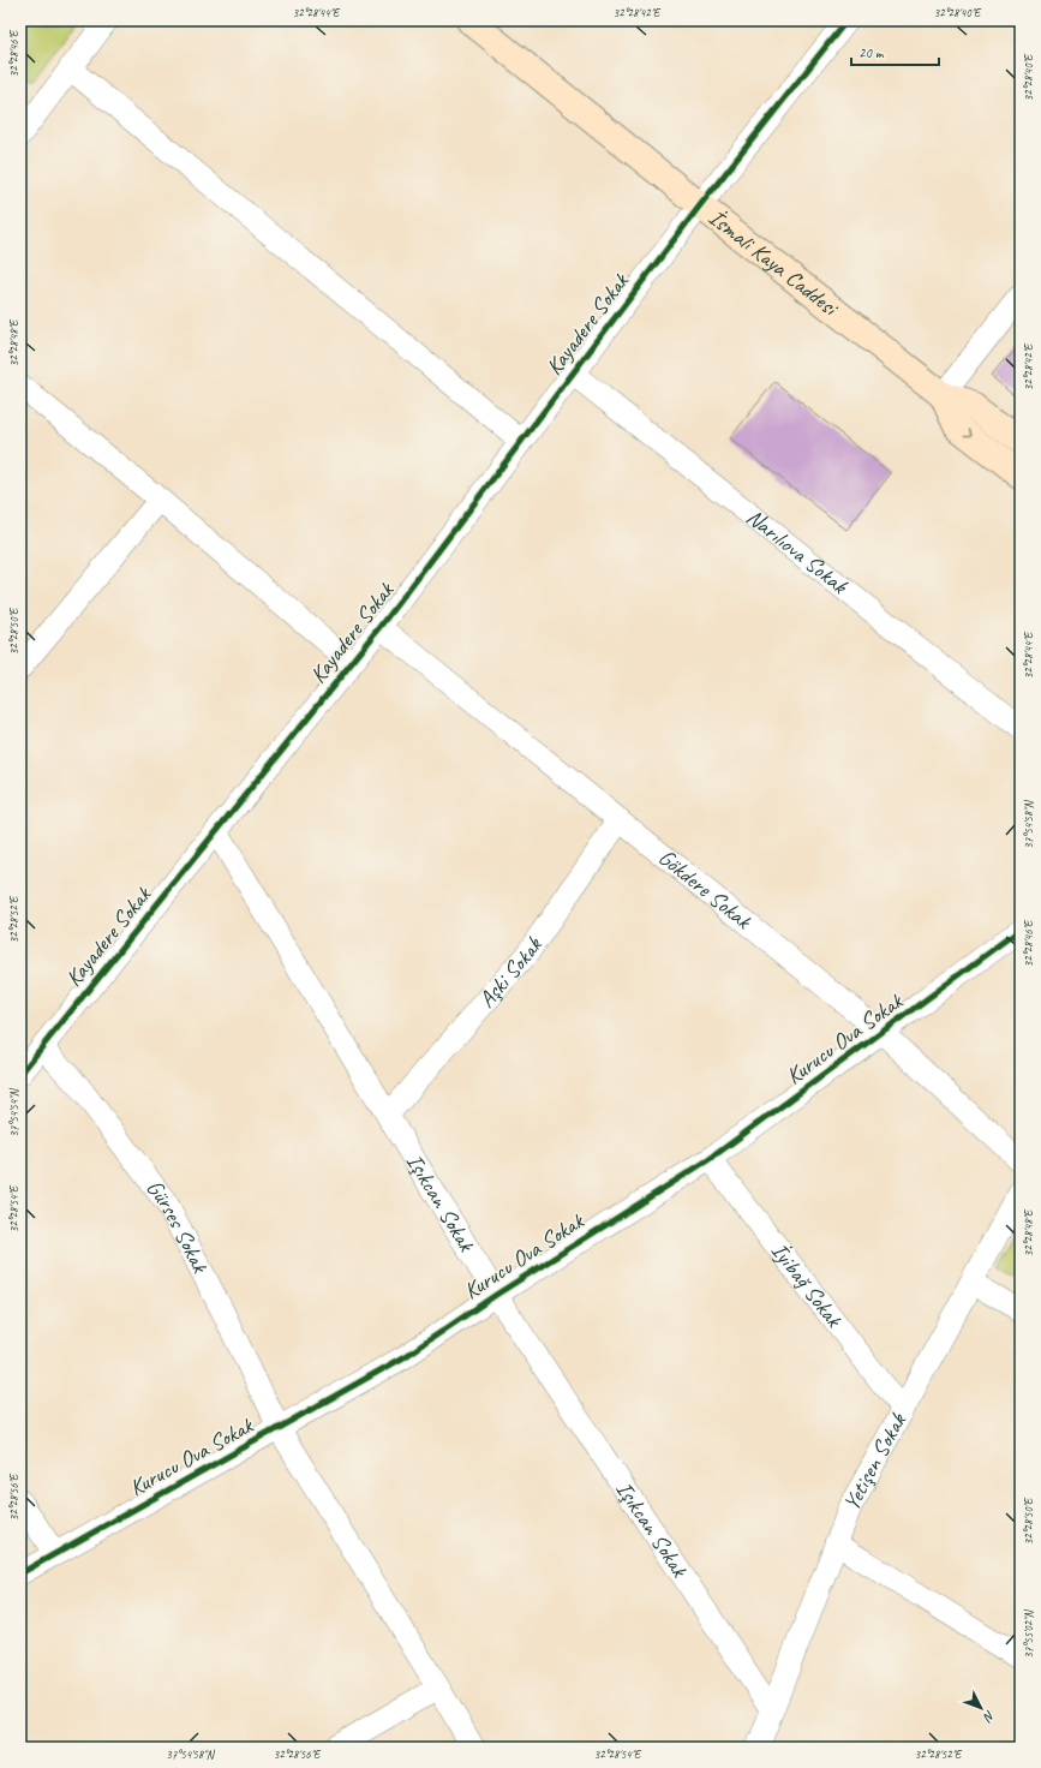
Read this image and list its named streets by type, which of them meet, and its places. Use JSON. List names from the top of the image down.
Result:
{
  "streets": {
    "street": [
      "İsmali Kaya Caddesi",
      "Kayadere Sokak",
      "Narılıova Sokak",
      "Gökdere Sokak",
      "Aşki Sokak",
      "Kurucu Ova Sokak",
      "Işıkcan Sokak",
      "Gürses Sokak",
      "İyibağ Sokak",
      "Yetişen Sokak"
    ]
  },
  "crossings": [
    ["İsmali Kaya Caddesi", "Kayadere Sokak"],
    ["Kayadere Sokak", "Narılıova Sokak"],
    ["Kayadere Sokak", "Gökdere Sokak"],
    ["Kayadere Sokak", "Işıkcan Sokak"],
    ["Kayadere Sokak", "Gürses Sokak"],
    ["Gökdere Sokak", "Aşki Sokak"],
    ["Gökdere Sokak", "Kurucu Ova Sokak"],
    ["Aşki Sokak", "Işıkcan Sokak"],
    ["Kurucu Ova Sokak", "Işıkcan Sokak"],
    ["Kurucu Ova Sokak", "Gürses Sokak"],
    ["Kurucu Ova Sokak", "İyibağ Sokak"],
    ["Işıkcan Sokak", "Yetişen Sokak"],
    ["İyibağ Sokak", "Yetişen Sokak"]
  ],
  "scale_bar": "20 m",
  "north": "bottom right",
  "coordinates": [
    "32°28'44\"E",
    "32°28'42\"E",
    "32°28'40\"E",
    "32°28'46\"E",
    "32°28'48\"E",
    "32°28'50\"E",
    "37°54'58\"N",
    "32°28'52\"E",
    "37°54'54\"N",
    "32°28'54\"E",
    "32°28'56\"E",
    "37°55'02\"N"
  ]
}
